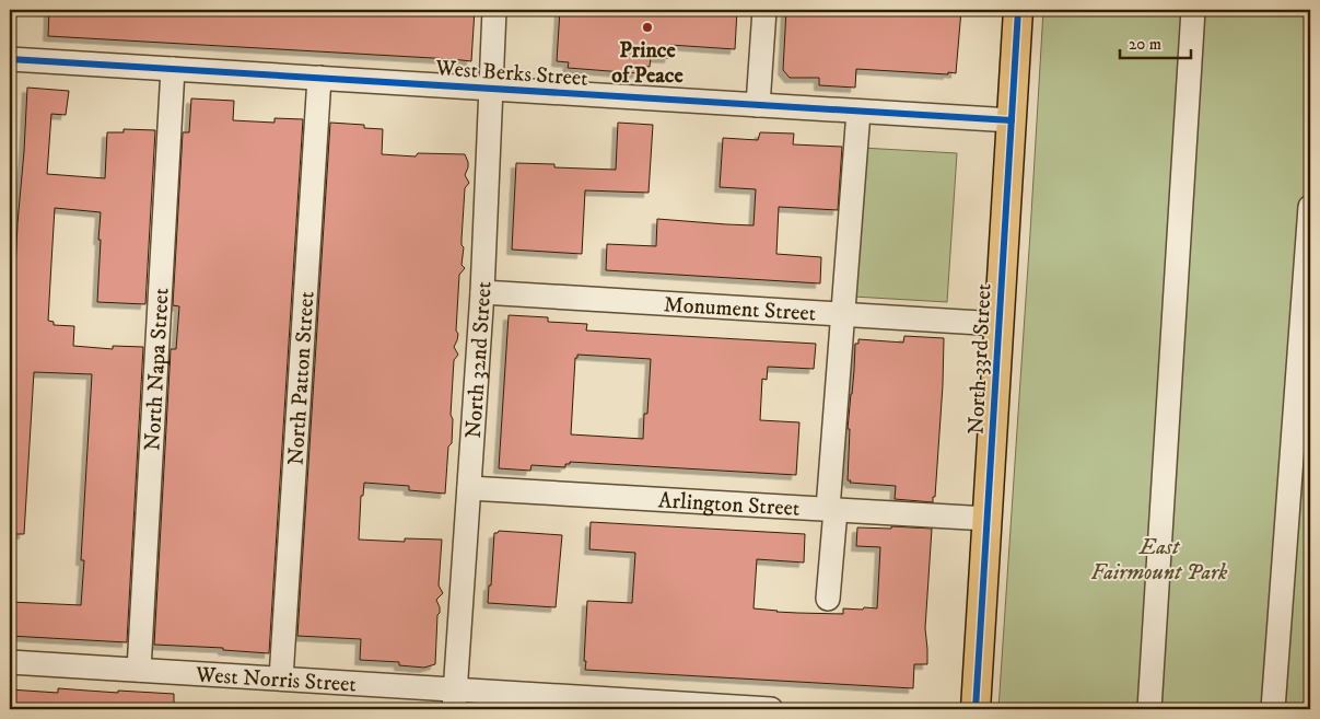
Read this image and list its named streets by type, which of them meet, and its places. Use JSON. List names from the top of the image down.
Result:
{
  "streets": {
    "main road": ["North 33rd Street"],
    "street": [
      "West Berks Street",
      "Monument Street",
      "North 32nd Street",
      "North Napa Street",
      "North Patton Street",
      "Arlington Street",
      "West Norris Street"
    ]
  },
  "crossings": [
    ["West Berks Street", "North 33rd Street"],
    ["West Berks Street", "North 32nd Street"],
    ["West Berks Street", "North Napa Street"],
    ["West Berks Street", "North Patton Street"],
    ["Monument Street", "North 33rd Street"],
    ["Monument Street", "North 32nd Street"],
    ["North 33rd Street", "Arlington Street"],
    ["North 32nd Street", "Arlington Street"],
    ["North 32nd Street", "West Norris Street"],
    ["North Napa Street", "West Norris Street"],
    ["North Patton Street", "West Norris Street"]
  ],
  "parks": ["East Fairmount Park"],
  "places": ["Prince of Peace"],
  "scale_bar": "20 m"
}
